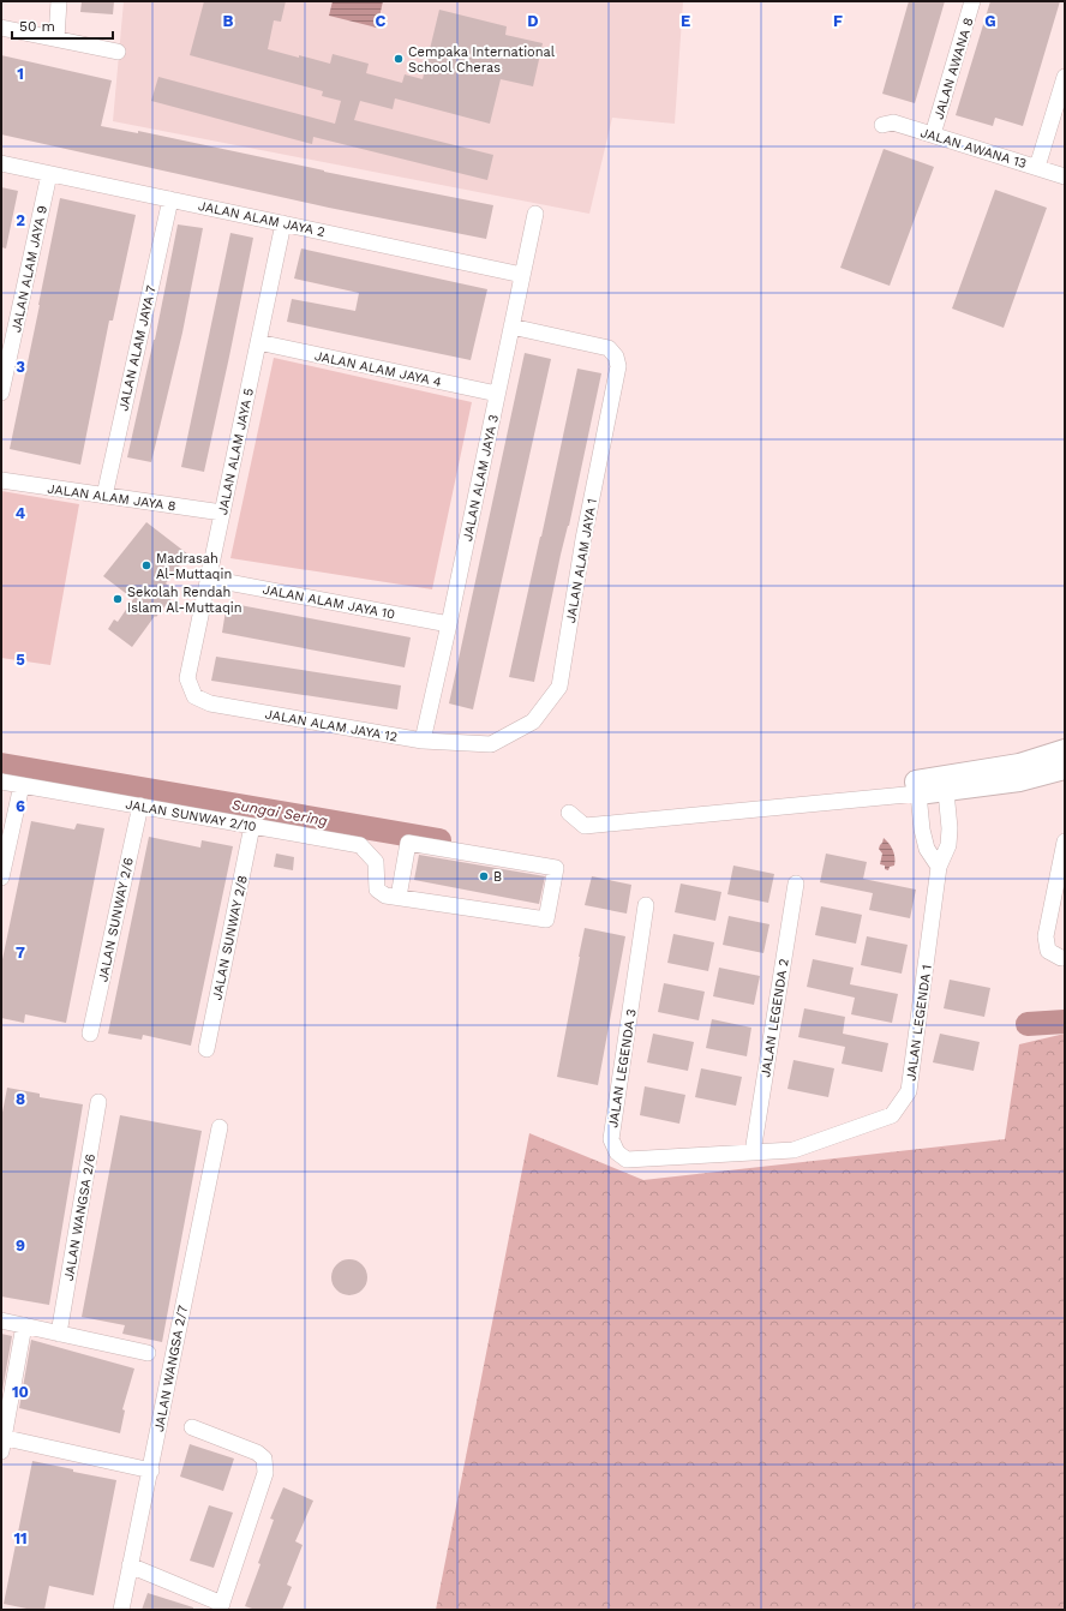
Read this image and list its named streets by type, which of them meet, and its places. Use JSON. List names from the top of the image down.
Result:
{
  "streets": {
    "street": [
      "JALAN AWANA 8",
      "JALAN AWANA 13",
      "JALAN ALAM JAYA 2",
      "JALAN ALAM JAYA 9",
      "JALAN ALAM JAYA 7",
      "JALAN ALAM JAYA 4",
      "JALAN ALAM JAYA 5",
      "JALAN ALAM JAYA 3",
      "JALAN ALAM JAYA 8",
      "JALAN ALAM JAYA 1",
      "JALAN ALAM JAYA 10",
      "JALAN ALAM JAYA 12",
      "JALAN SUNWAY 2/10",
      "JALAN SUNWAY 2/6",
      "JALAN SUNWAY 2/8",
      "JALAN LEGENDA 2",
      "JALAN LEGENDA 1",
      "JALAN LEGENDA 3",
      "JALAN WANGSA 2/6",
      "JALAN WANGSA 2/7"
    ]
  },
  "crossings": [
    ["JALAN AWANA 8", "JALAN AWANA 13"],
    ["JALAN ALAM JAYA 2", "JALAN ALAM JAYA 9"],
    ["JALAN ALAM JAYA 2", "JALAN ALAM JAYA 7"],
    ["JALAN ALAM JAYA 2", "JALAN ALAM JAYA 5"],
    ["JALAN ALAM JAYA 2", "JALAN ALAM JAYA 3"],
    ["JALAN ALAM JAYA 7", "JALAN ALAM JAYA 8"],
    ["JALAN ALAM JAYA 4", "JALAN ALAM JAYA 5"],
    ["JALAN ALAM JAYA 4", "JALAN ALAM JAYA 3"],
    ["JALAN ALAM JAYA 5", "JALAN ALAM JAYA 8"],
    ["JALAN ALAM JAYA 5", "JALAN ALAM JAYA 10"],
    ["JALAN ALAM JAYA 5", "JALAN ALAM JAYA 12"],
    ["JALAN ALAM JAYA 3", "JALAN ALAM JAYA 1"],
    ["JALAN ALAM JAYA 3", "JALAN ALAM JAYA 10"],
    ["JALAN ALAM JAYA 3", "JALAN ALAM JAYA 12"],
    ["JALAN ALAM JAYA 1", "JALAN ALAM JAYA 12"],
    ["JALAN SUNWAY 2/10", "JALAN SUNWAY 2/6"],
    ["JALAN SUNWAY 2/10", "JALAN SUNWAY 2/8"],
    ["JALAN LEGENDA 2", "JALAN LEGENDA 1"],
    ["JALAN LEGENDA 2", "JALAN LEGENDA 3"],
    ["JALAN LEGENDA 1", "JALAN LEGENDA 3"]
  ],
  "water": ["Sungai Sering"],
  "places": [
    "Cempaka International School Cheras",
    "Madrasah Al-Muttaqin",
    "Sekolah Rendah Islam Al-Muttaqin",
    "B"
  ],
  "scale_bar": "50 m",
  "grid": {
    "columns": [
      "B",
      "C",
      "D",
      "E",
      "F",
      "G"
    ],
    "rows": [
      "1",
      "2",
      "3",
      "4",
      "5",
      "6",
      "7",
      "8",
      "9",
      "10",
      "11"
    ]
  }
}
